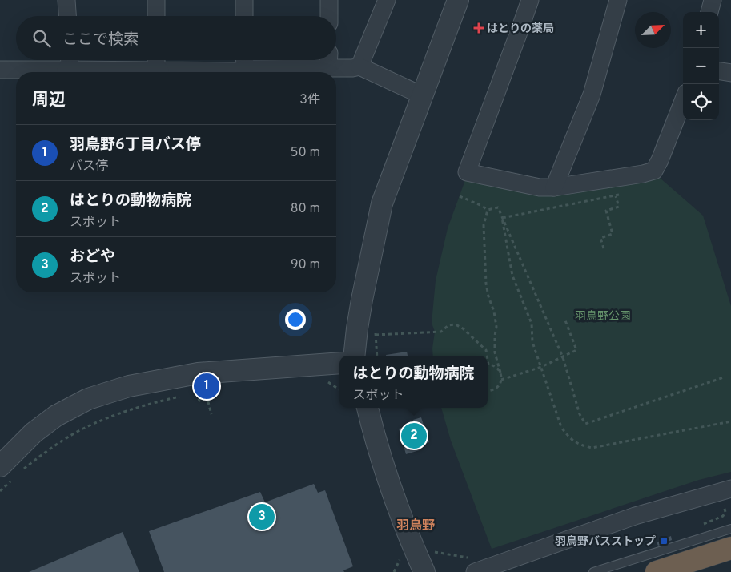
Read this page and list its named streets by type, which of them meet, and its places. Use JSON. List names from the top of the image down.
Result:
{
  "districts": ["羽鳥野"],
  "parks": ["羽鳥野公園"],
  "places": {
    "health": ["はとりの薬局"],
    "transit": ["羽鳥野バスストップ"]
  },
  "north": "top right",
  "page": {
    "map_buttons": ["+", "−"],
    "search": "ここで検索",
    "heading": ["周辺", "3件"],
    "list": [
      {
        "mark": "1",
        "name": "羽鳥野6丁目バス停",
        "note": "バス停",
        "value": "50 m"
      },
      {
        "mark": "2",
        "name": "はとりの動物病院",
        "note": "スポット",
        "value": "80 m"
      },
      {
        "mark": "3",
        "name": "おどや",
        "note": "スポット",
        "value": "90 m"
      }
    ],
    "popup": ["はとりの動物病院", "スポット"],
    "pins": ["1", "2", "3"]
  }
}
